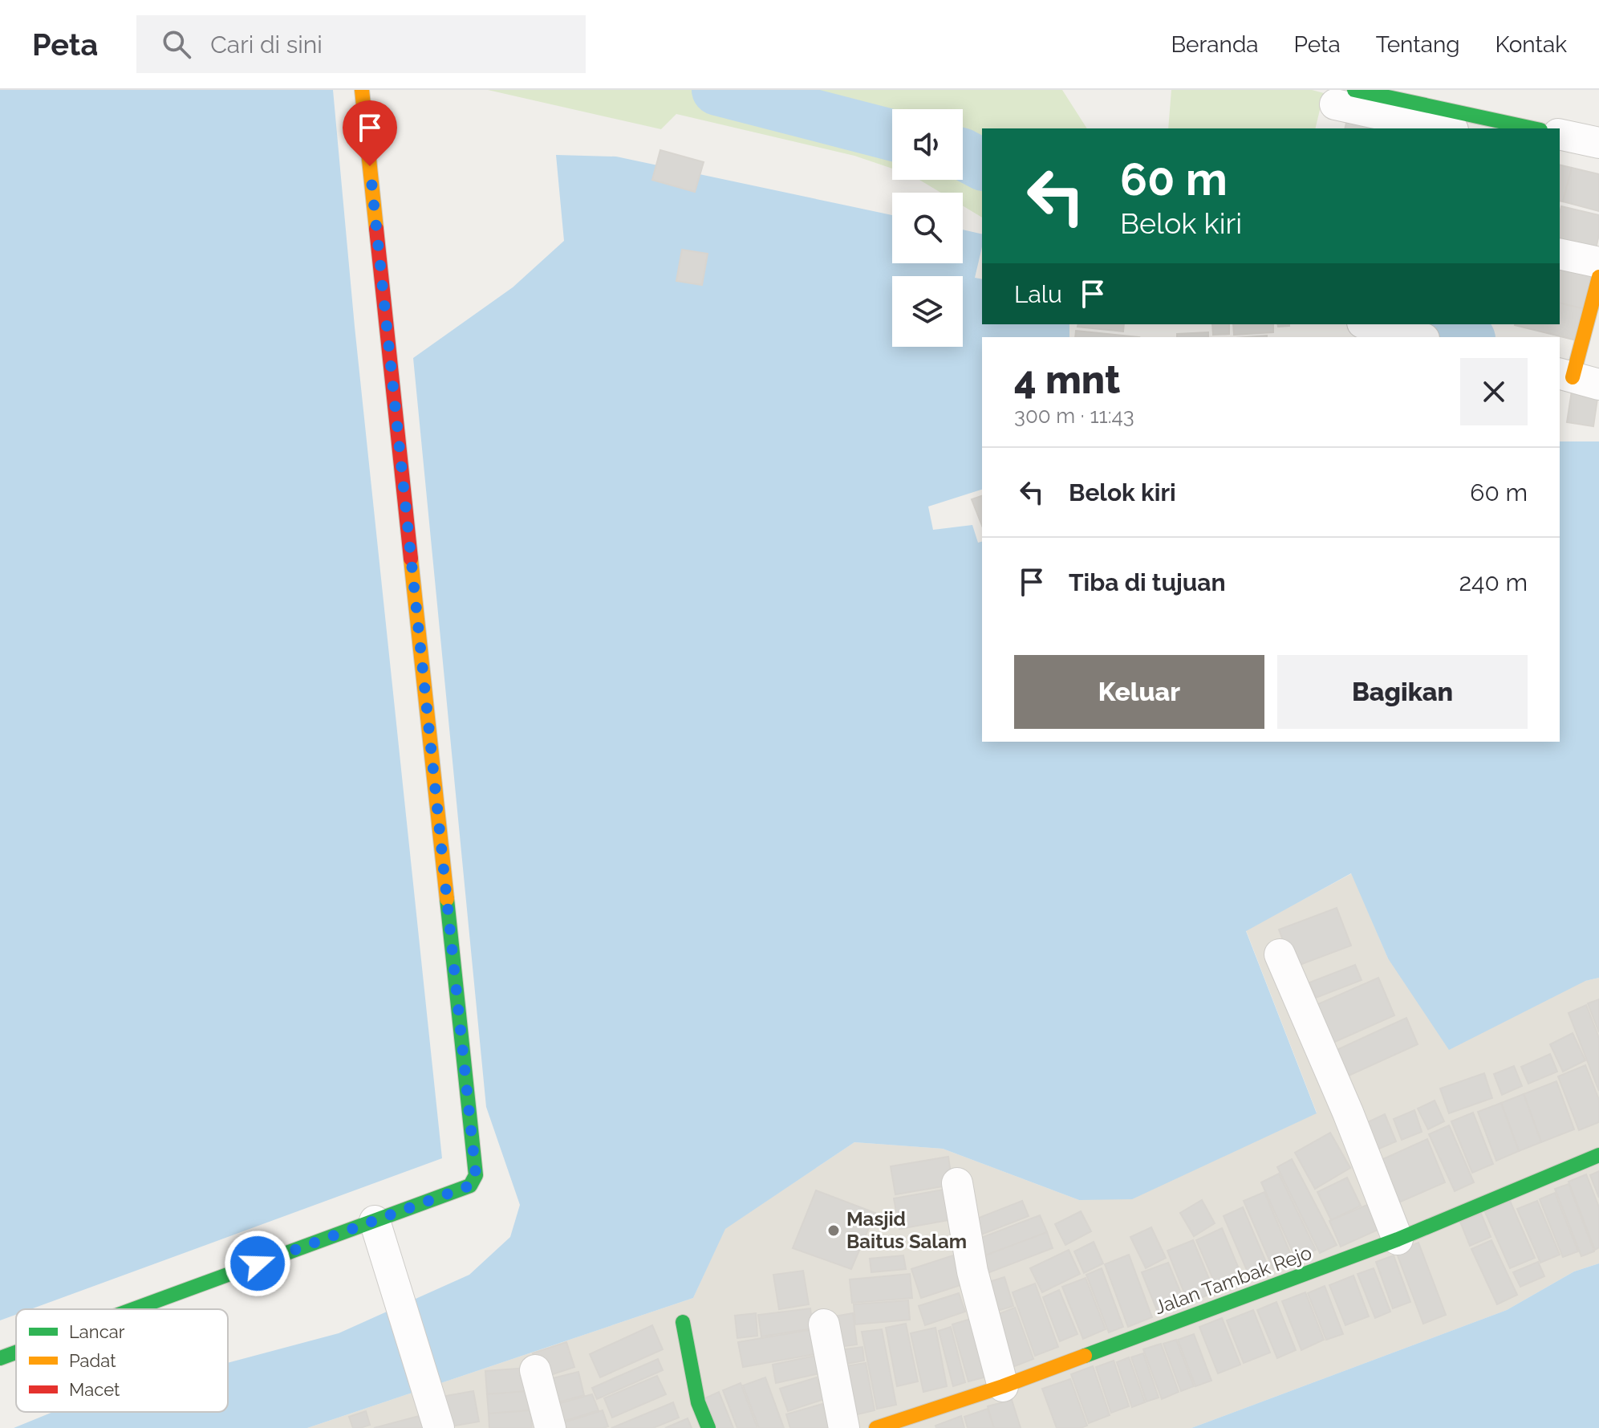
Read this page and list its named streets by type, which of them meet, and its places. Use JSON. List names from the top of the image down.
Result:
{
  "streets": {
    "street": ["Jalan Tambak Rejo"]
  },
  "places": ["Masjid Baitus Salam"],
  "legend": ["Lancar", "Padat", "Macet"],
  "page": {
    "header": "Peta",
    "search": "Cari di sini",
    "nav": [
      "Beranda",
      "Peta",
      "Tentang",
      "Kontak"
    ],
    "turn": ["60 m", "Belok kiri"],
    "then": "Lalu",
    "heading": ["4 mnt", "300 m · 11:43"],
    "list": [
      {
        "name": "Belok kiri",
        "value": "60 m"
      },
      {
        "name": "Tiba di tujuan",
        "value": "240 m"
      }
    ],
    "buttons": ["Keluar", "Bagikan"]
  }
}
